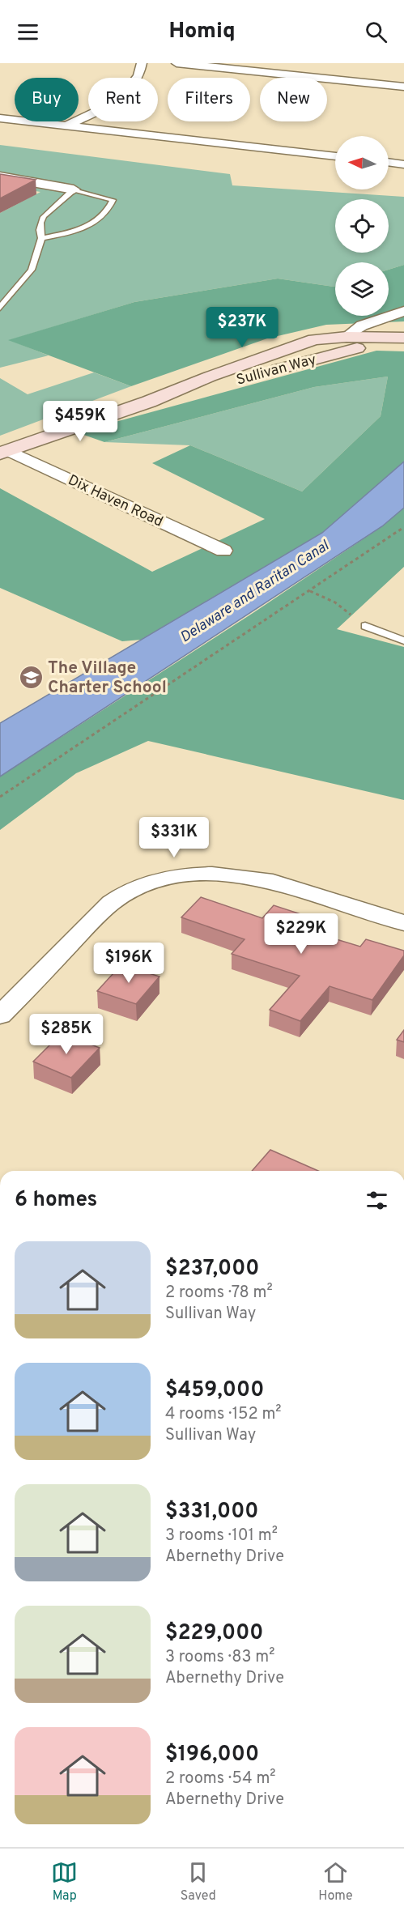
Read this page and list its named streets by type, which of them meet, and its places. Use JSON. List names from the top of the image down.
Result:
{
  "streets": {
    "main road": ["Sullivan Way"],
    "street": ["Dix Haven Road"]
  },
  "crossings": [
    ["Sullivan Way", "Dix Haven Road"]
  ],
  "water": ["Delaware and Raritan Canal"],
  "places": {
    "school or university": ["The Village Charter School"]
  },
  "north": "left",
  "page": {
    "header": "Homiq",
    "chip": [
      "Buy",
      "Rent",
      "Filters",
      "New"
    ],
    "price": [
      "$237K",
      "$459K",
      "$331K",
      "$229K",
      "$196K",
      "$285K"
    ],
    "heading": "6 homes",
    "list": [
      {
        "name": "$237,000",
        "note": "2 rooms · 78 m² · Sullivan Way"
      },
      {
        "name": "$459,000",
        "note": "4 rooms · 152 m² · Sullivan Way"
      },
      {
        "name": "$331,000",
        "note": "3 rooms · 101 m² · Abernethy Drive"
      },
      {
        "name": "$229,000",
        "note": "3 rooms · 83 m² · Abernethy Drive"
      },
      {
        "name": "$196,000",
        "note": "2 rooms · 54 m² · Abernethy Drive"
      }
    ],
    "tabs": ["Map", "Saved", "Home"]
  }
}
